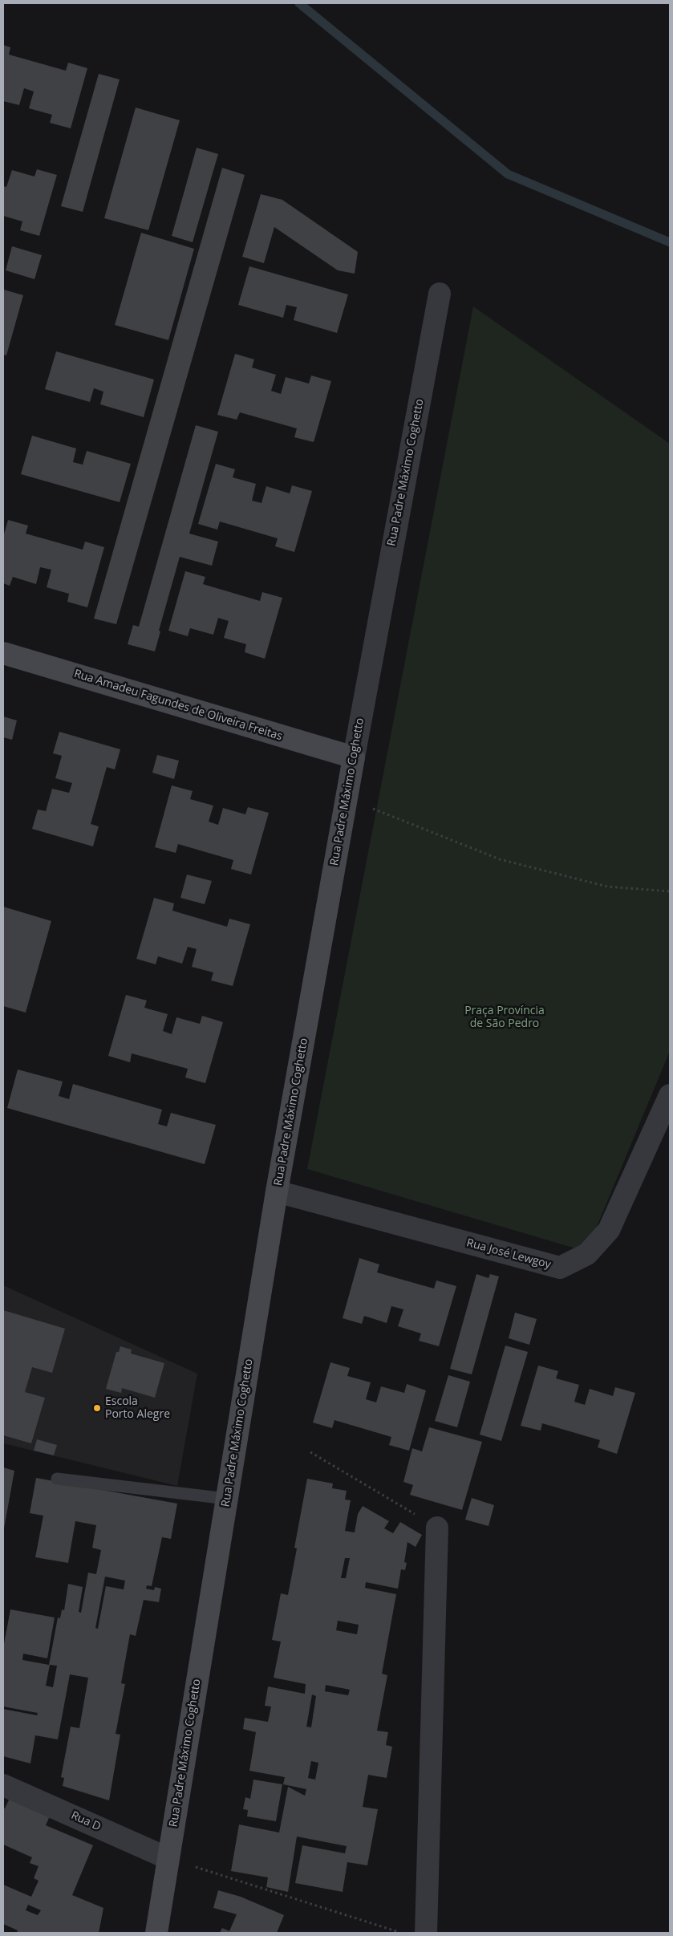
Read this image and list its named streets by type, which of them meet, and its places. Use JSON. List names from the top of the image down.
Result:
{
  "streets": {
    "street": [
      "Rua Padre Máximo Coghetto",
      "Rua Amadeu Fagundes de Oliveira Freitas",
      "Rua José Lewgoy",
      "Rua D"
    ]
  },
  "crossings": [
    ["Rua Padre Máximo Coghetto", "Rua Amadeu Fagundes de Oliveira Freitas"],
    ["Rua Padre Máximo Coghetto", "Rua José Lewgoy"],
    ["Rua Padre Máximo Coghetto", "Rua D"]
  ],
  "parks": ["Praça Província de São Pedro"],
  "places": ["Escola Porto Alegre"]
}
